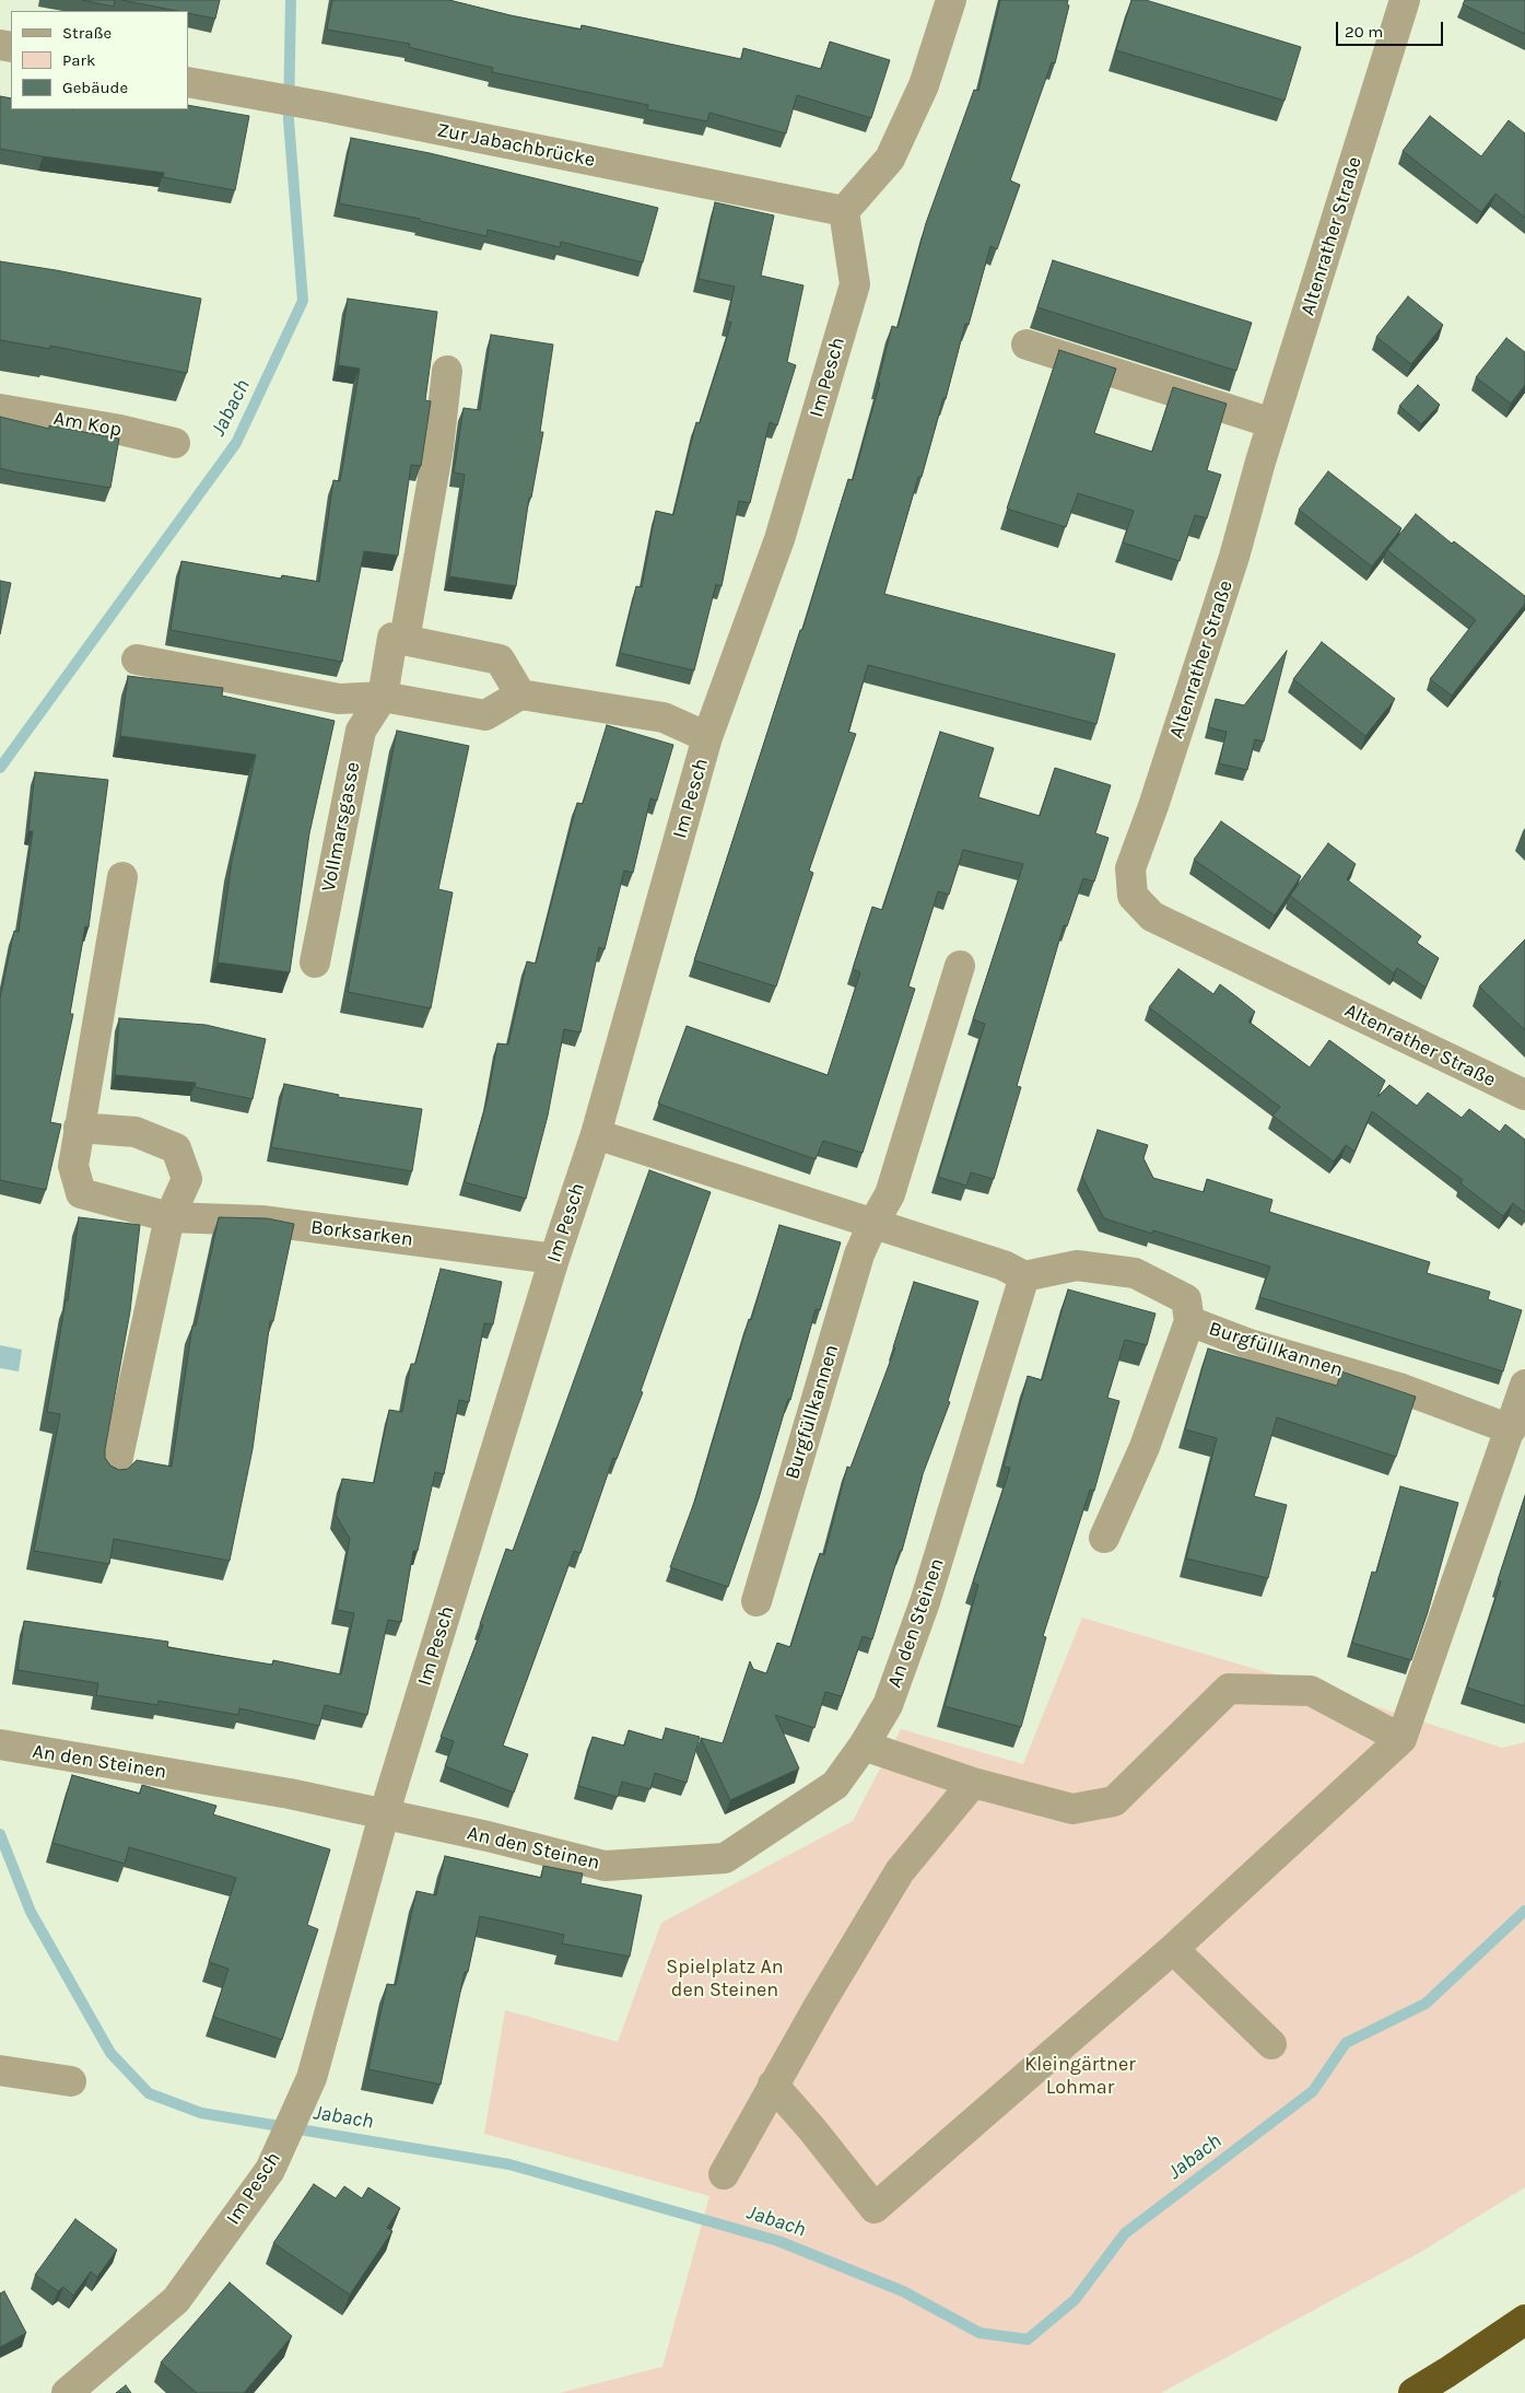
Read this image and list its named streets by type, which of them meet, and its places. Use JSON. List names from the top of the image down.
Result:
{
  "streets": {
    "street": [
      "Zur Jabachbrücke",
      "Altenrather Straße",
      "Im Pesch",
      "Am Kop",
      "Vollmarsgasse",
      "Borksarken",
      "Burgfüllkannen",
      "An den Steinen"
    ]
  },
  "crossings": [
    ["Zur Jabachbrücke", "Im Pesch"],
    ["Im Pesch", "Borksarken"],
    ["Im Pesch", "An den Steinen"],
    ["Burgfüllkannen", "An den Steinen"]
  ],
  "water": ["Jabach"],
  "parks": ["Spielplatz An den Steinen", "Kleingärtner Lohmar"],
  "legend": ["Straße", "Park", "Gebäude"],
  "scale_bar": "20 m"
}
